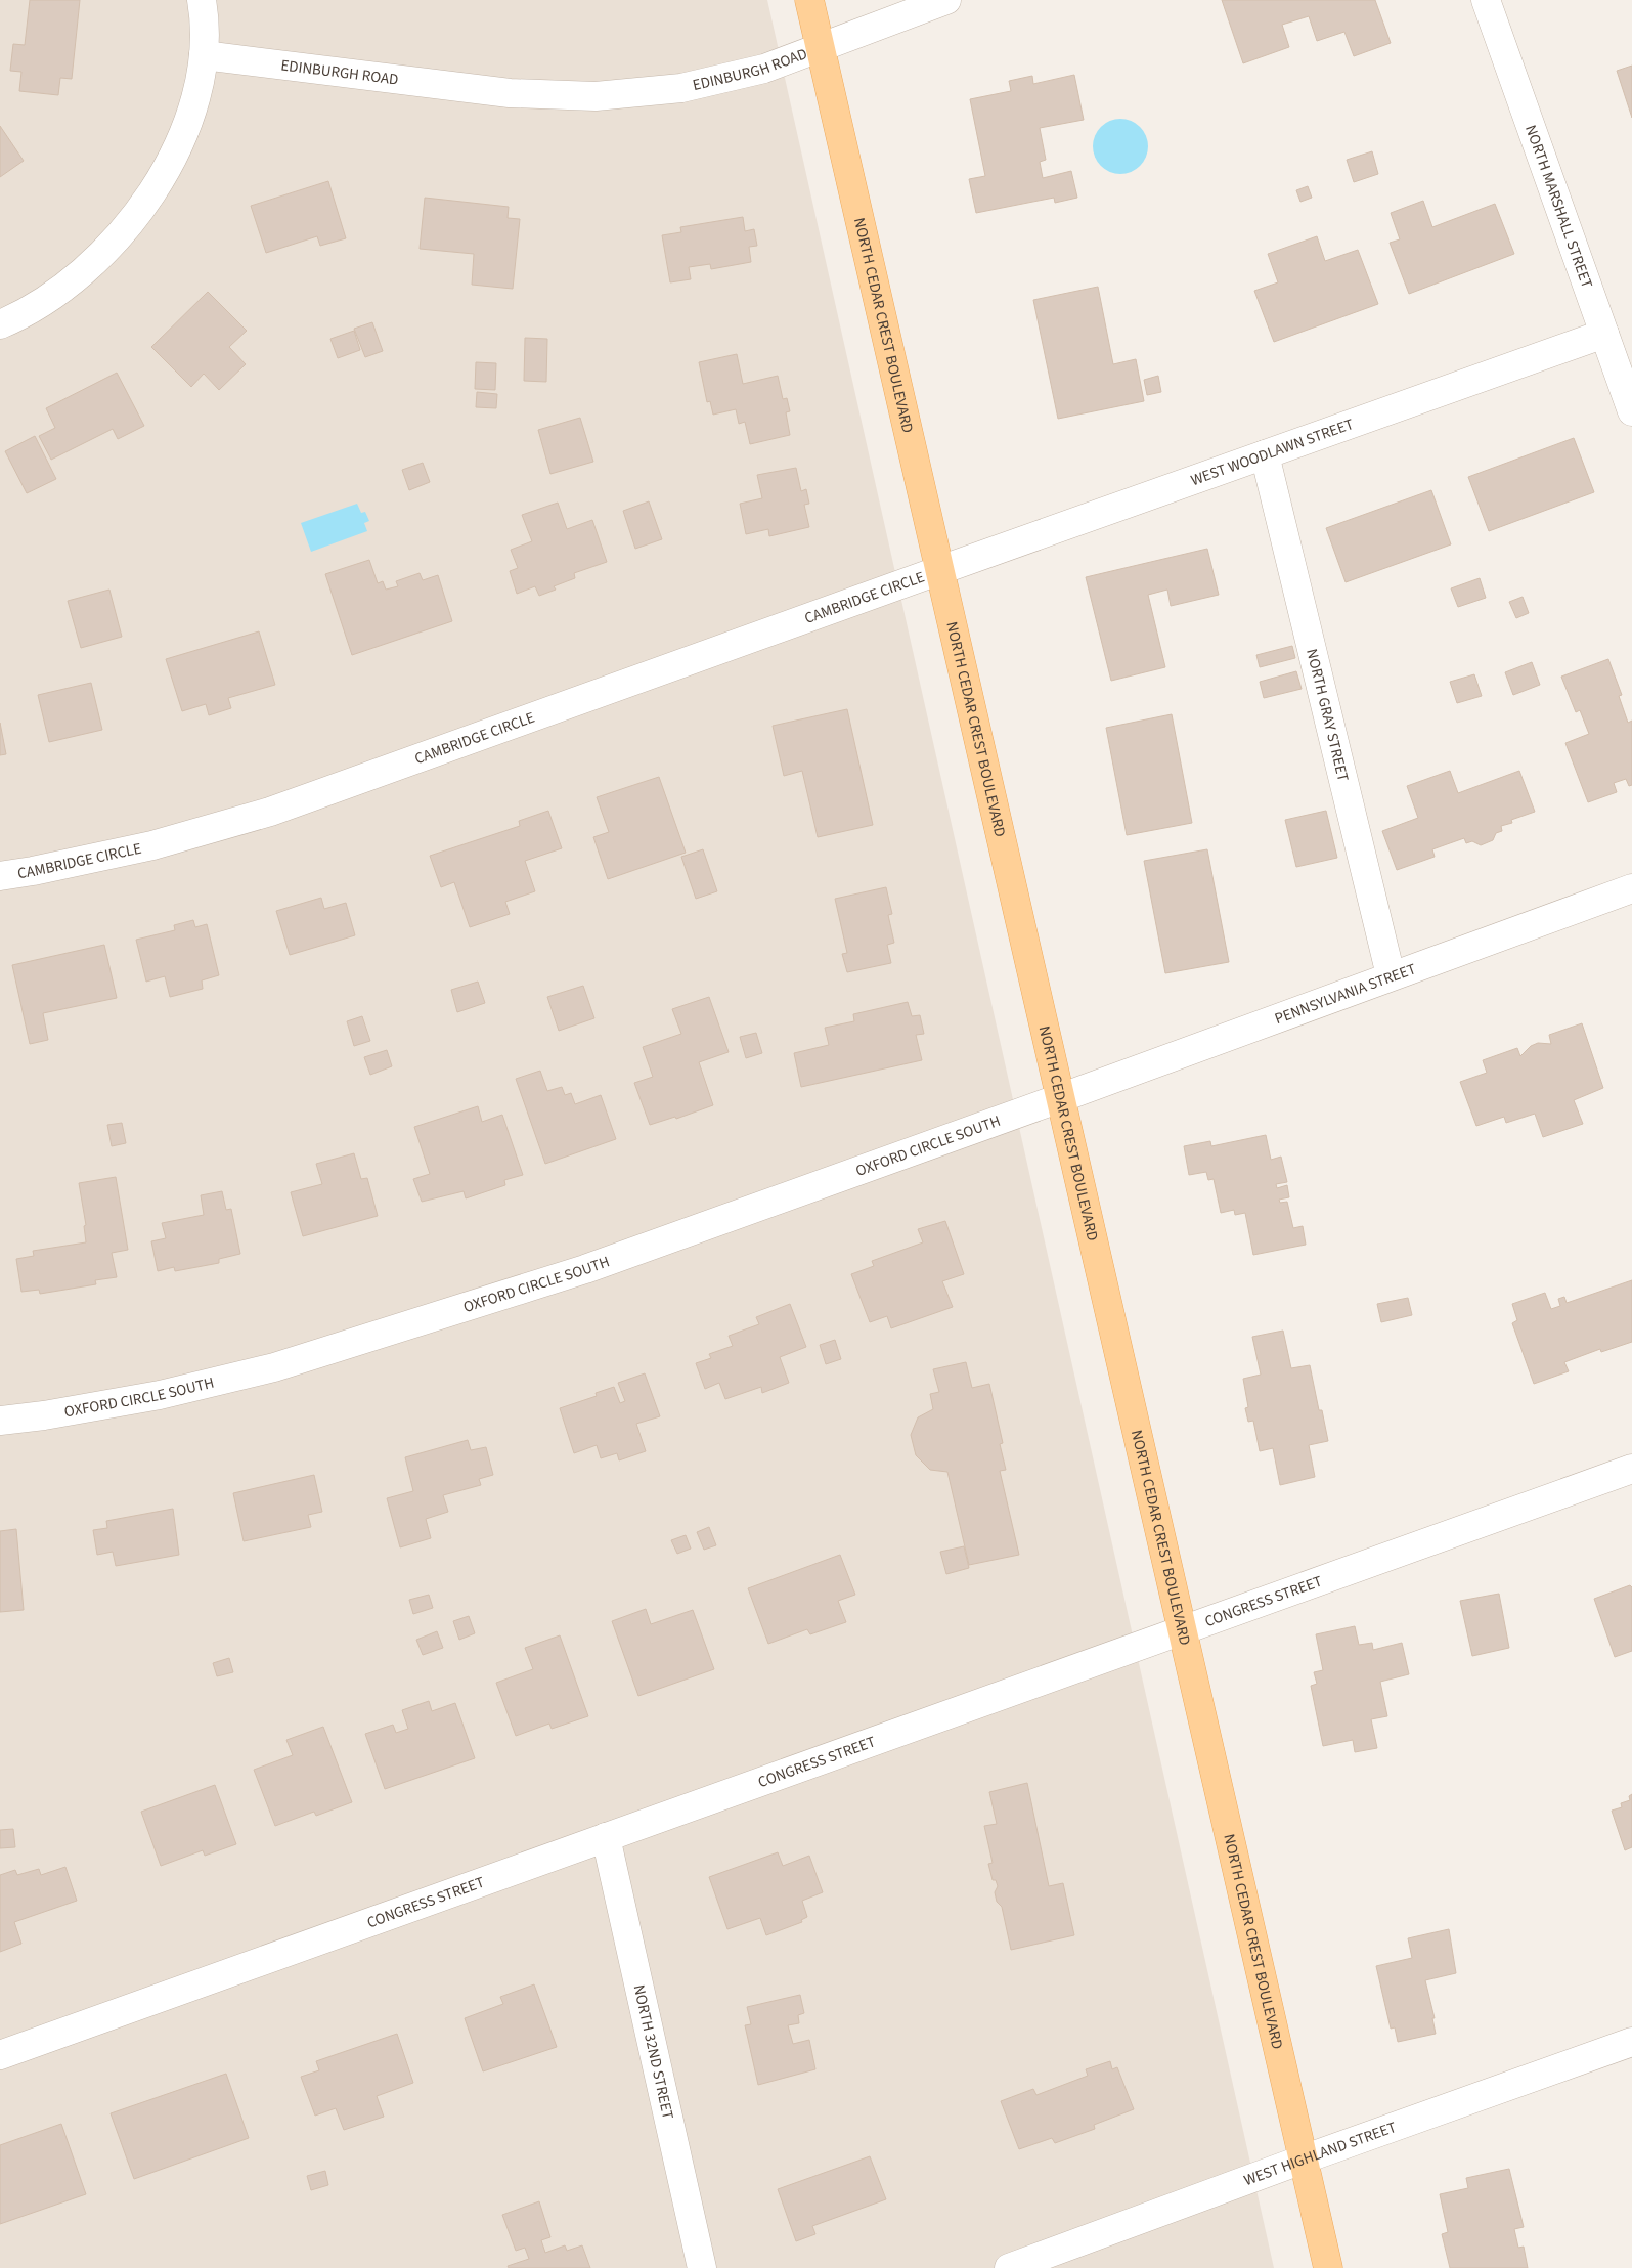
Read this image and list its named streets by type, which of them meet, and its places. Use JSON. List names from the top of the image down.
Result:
{
  "streets": {
    "main road": ["NORTH CEDAR CREST BOULEVARD"],
    "street": [
      "EDINBURGH ROAD",
      "NORTH MARSHALL STREET",
      "WEST WOODLAWN STREET",
      "CAMBRIDGE CIRCLE",
      "NORTH GRAY STREET",
      "PENNSYLVANIA STREET",
      "OXFORD CIRCLE SOUTH",
      "CONGRESS STREET",
      "NORTH 32ND STREET",
      "WEST HIGHLAND STREET"
    ]
  },
  "crossings": [
    ["EDINBURGH ROAD", "NORTH CEDAR CREST BOULEVARD"],
    ["NORTH MARSHALL STREET", "WEST WOODLAWN STREET"],
    ["NORTH CEDAR CREST BOULEVARD", "WEST WOODLAWN STREET"],
    ["NORTH CEDAR CREST BOULEVARD", "CAMBRIDGE CIRCLE"],
    ["NORTH CEDAR CREST BOULEVARD", "PENNSYLVANIA STREET"],
    ["NORTH CEDAR CREST BOULEVARD", "OXFORD CIRCLE SOUTH"],
    ["NORTH CEDAR CREST BOULEVARD", "CONGRESS STREET"],
    ["NORTH CEDAR CREST BOULEVARD", "WEST HIGHLAND STREET"],
    ["WEST WOODLAWN STREET", "CAMBRIDGE CIRCLE"],
    ["WEST WOODLAWN STREET", "NORTH GRAY STREET"],
    ["NORTH GRAY STREET", "PENNSYLVANIA STREET"],
    ["PENNSYLVANIA STREET", "OXFORD CIRCLE SOUTH"],
    ["CONGRESS STREET", "NORTH 32ND STREET"]
  ]
}
